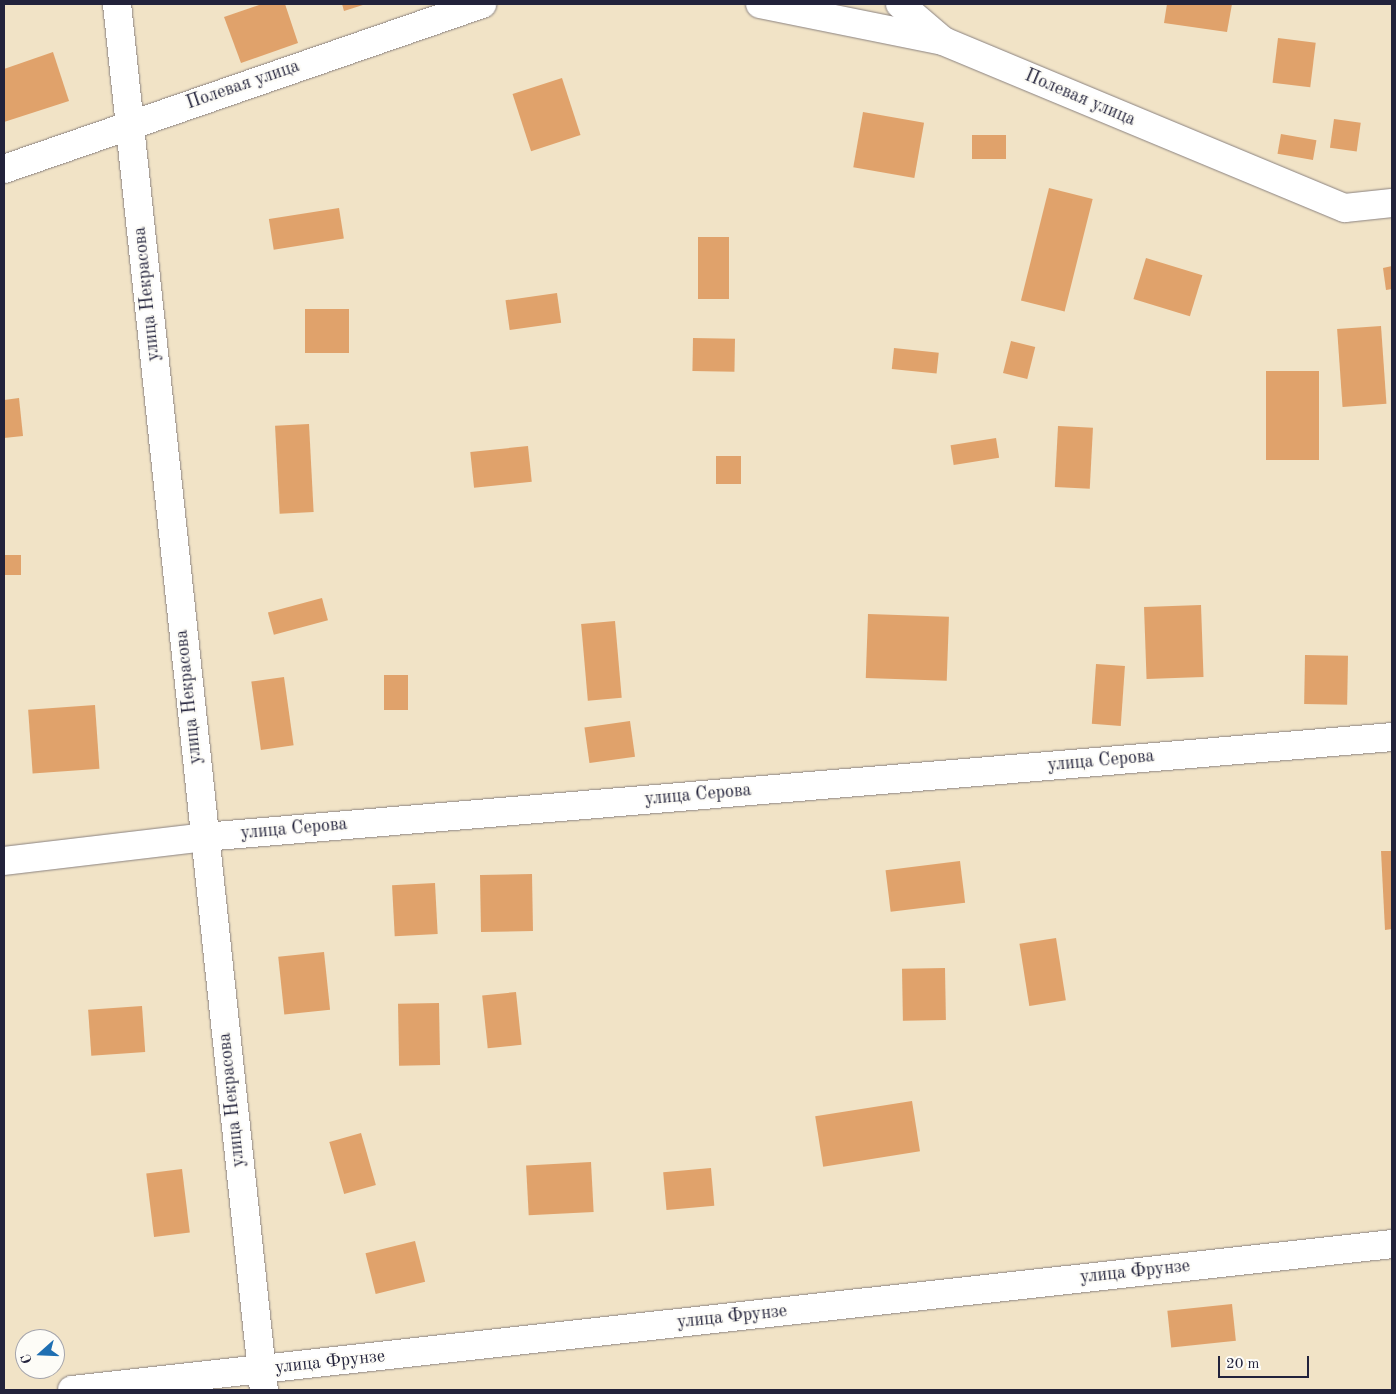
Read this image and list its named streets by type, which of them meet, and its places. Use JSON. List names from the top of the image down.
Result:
{
  "streets": {
    "street": [
      "Полевая улица",
      "улица Некрасова",
      "улица Серова",
      "улица Фрунзе"
    ]
  },
  "crossings": [
    ["Полевая улица", "улица Некрасова"],
    ["улица Некрасова", "улица Серова"],
    ["улица Некрасова", "улица Фрунзе"]
  ],
  "scale_bar": "20 m",
  "north": "left"
}
